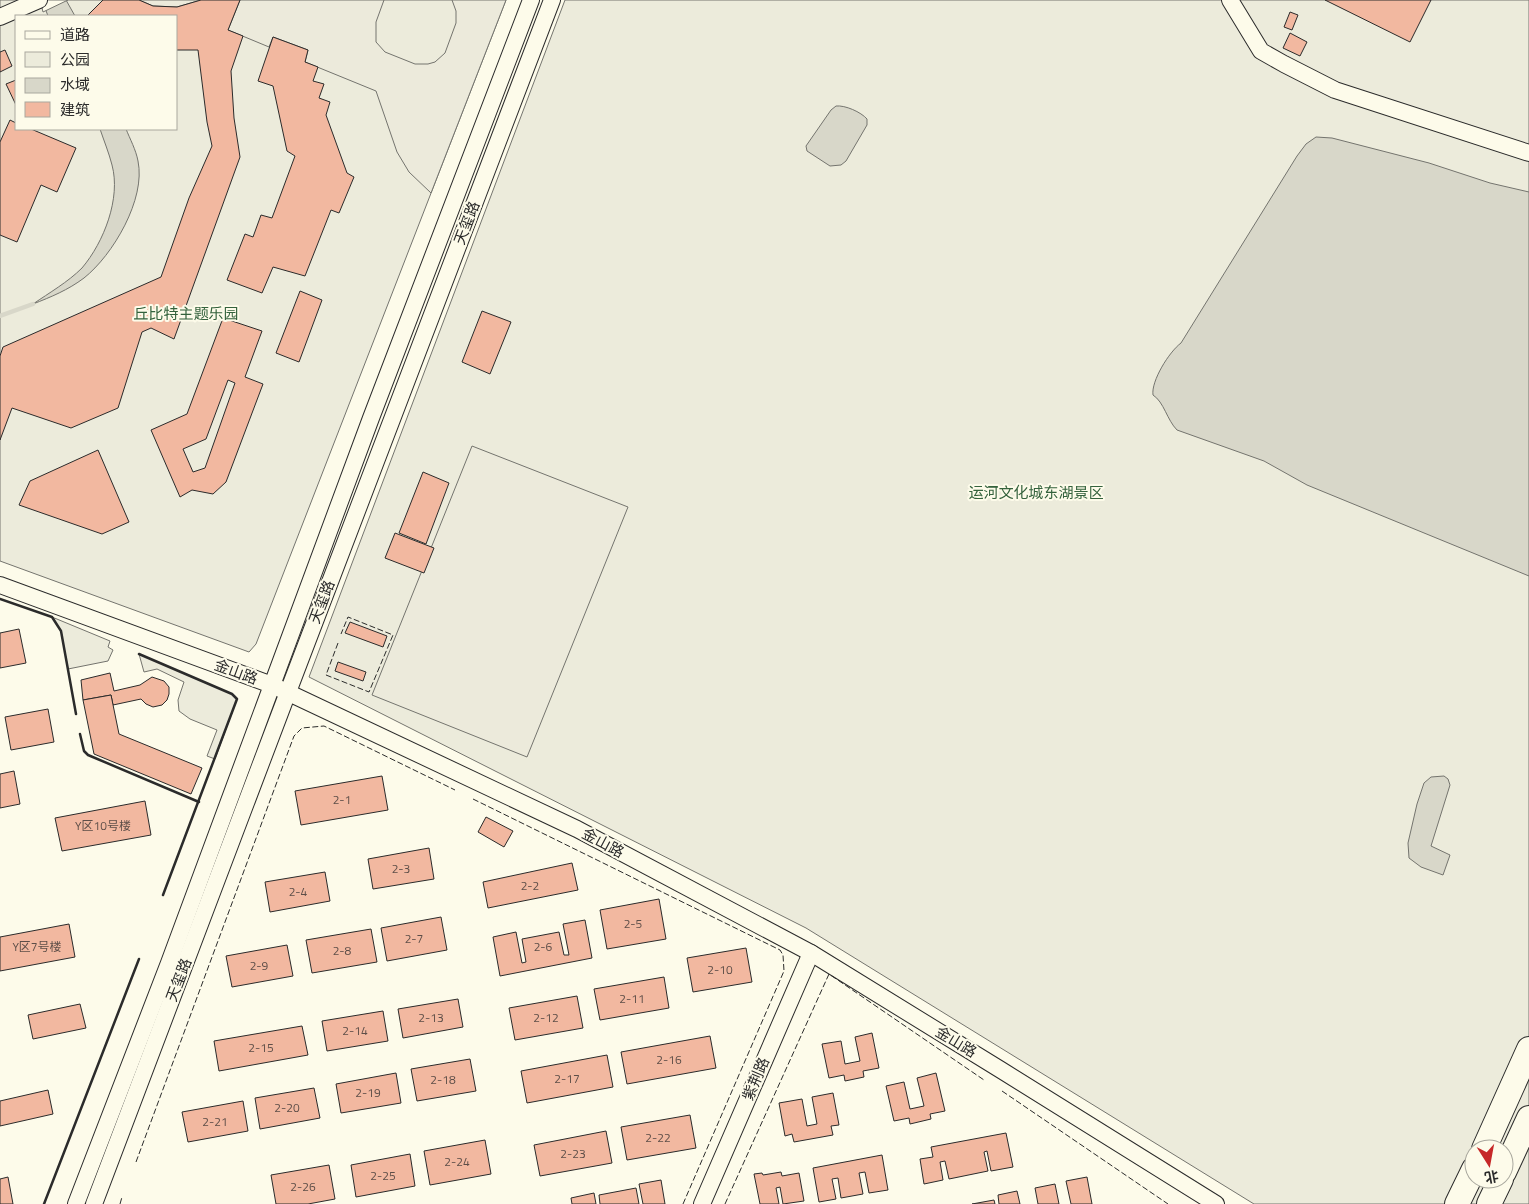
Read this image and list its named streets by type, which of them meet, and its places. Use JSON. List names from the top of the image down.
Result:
{
  "streets": {
    "street": ["天玺路", "金山路", "紫荆路"]
  },
  "crossings": [
    ["天玺路", "金山路"],
    ["金山路", "紫荆路"]
  ],
  "parks": ["丘比特主题乐园", "运河文化城东湖景区"],
  "house_numbers": [
    "2-1",
    "Y区10号楼",
    "2-3",
    "2-2",
    "2-4",
    "2-5",
    "2-7",
    "Y区7号楼",
    "2-6",
    "2-8",
    "2-9",
    "2-10",
    "2-11",
    "2-13",
    "2-12",
    "2-14",
    "2-15",
    "2-16",
    "2-17",
    "2-18",
    "2-19",
    "2-20",
    "2-21",
    "2-22",
    "2-23",
    "2-24",
    "2-25",
    "2-26"
  ],
  "legend": [
    "道路",
    "公园",
    "水域",
    "建筑"
  ],
  "north": "bottom"
}
